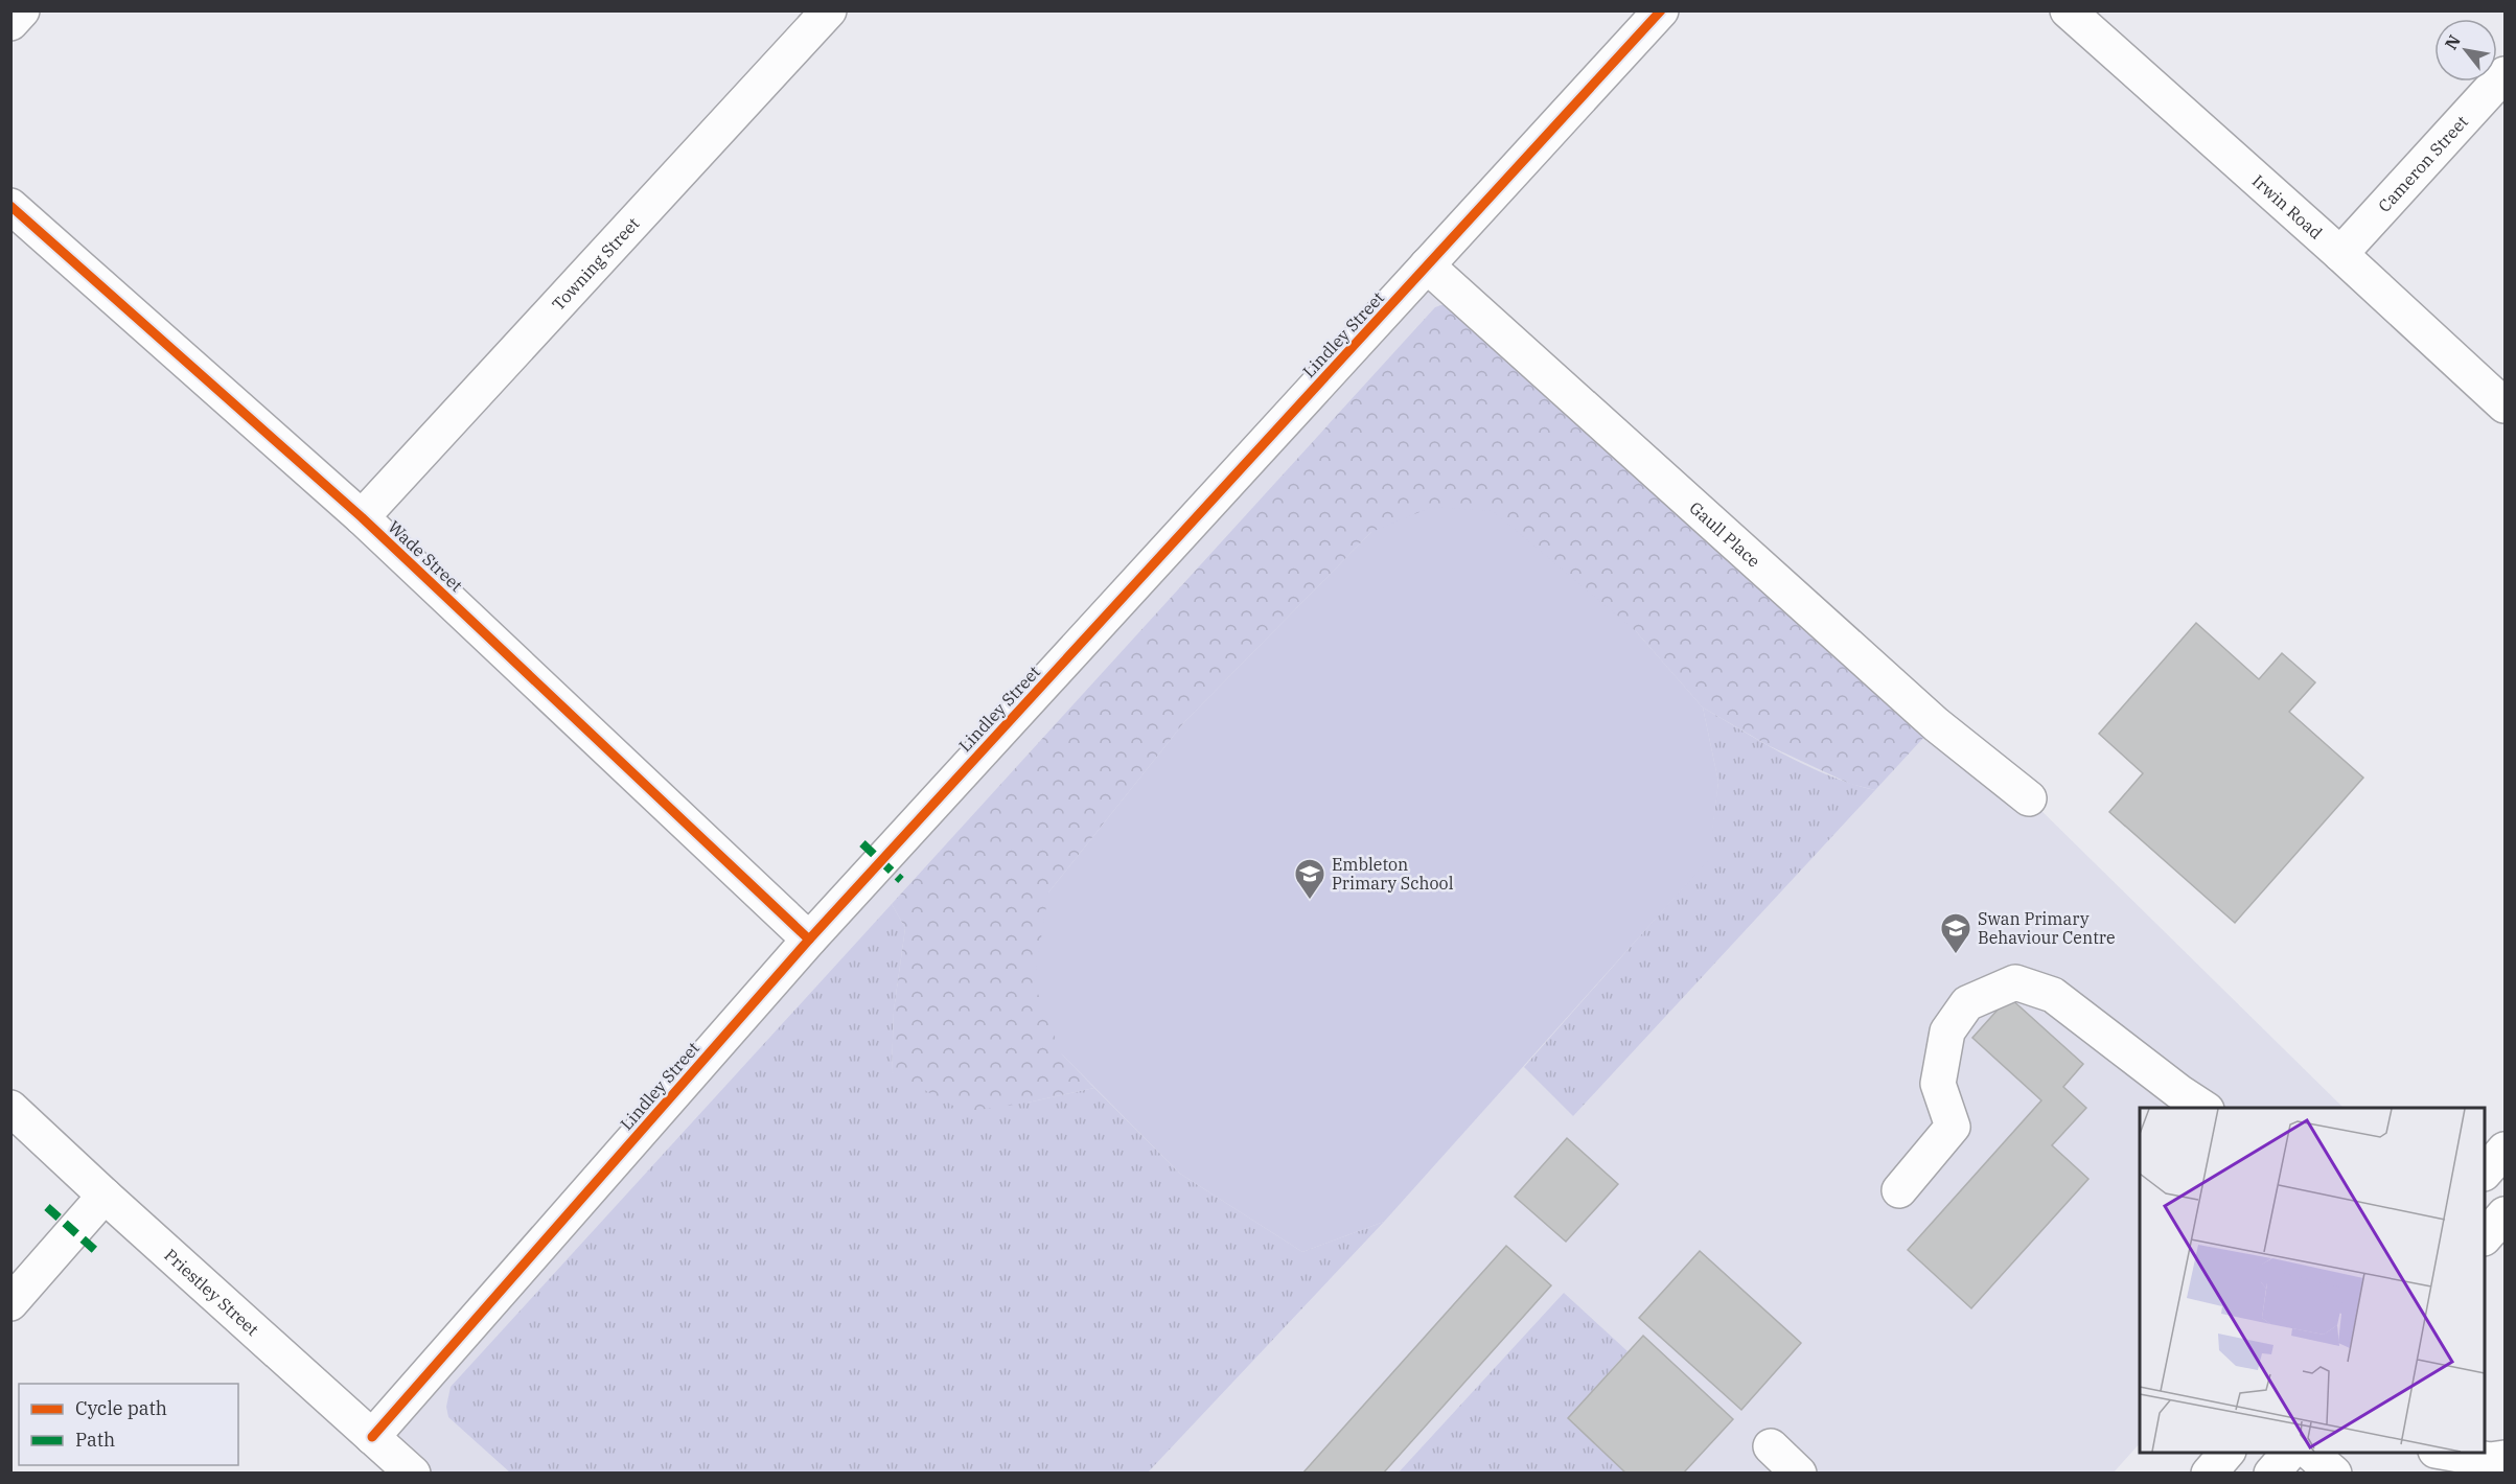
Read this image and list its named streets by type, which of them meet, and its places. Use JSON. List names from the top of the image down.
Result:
{
  "streets": {
    "street": [
      "Cameron Street",
      "Irwin Road",
      "Towning Street",
      "Lindley Street",
      "Gaull Place",
      "Wade Street",
      "Priestley Street"
    ]
  },
  "crossings": [
    ["Cameron Street", "Irwin Road"],
    ["Towning Street", "Wade Street"],
    ["Lindley Street", "Gaull Place"],
    ["Lindley Street", "Wade Street"],
    ["Lindley Street", "Priestley Street"]
  ],
  "places": {
    "school or university": ["Embleton Primary School", "Swan Primary Behaviour Centre"]
  },
  "legend": ["Cycle path", "Path"],
  "north": "top left"
}
